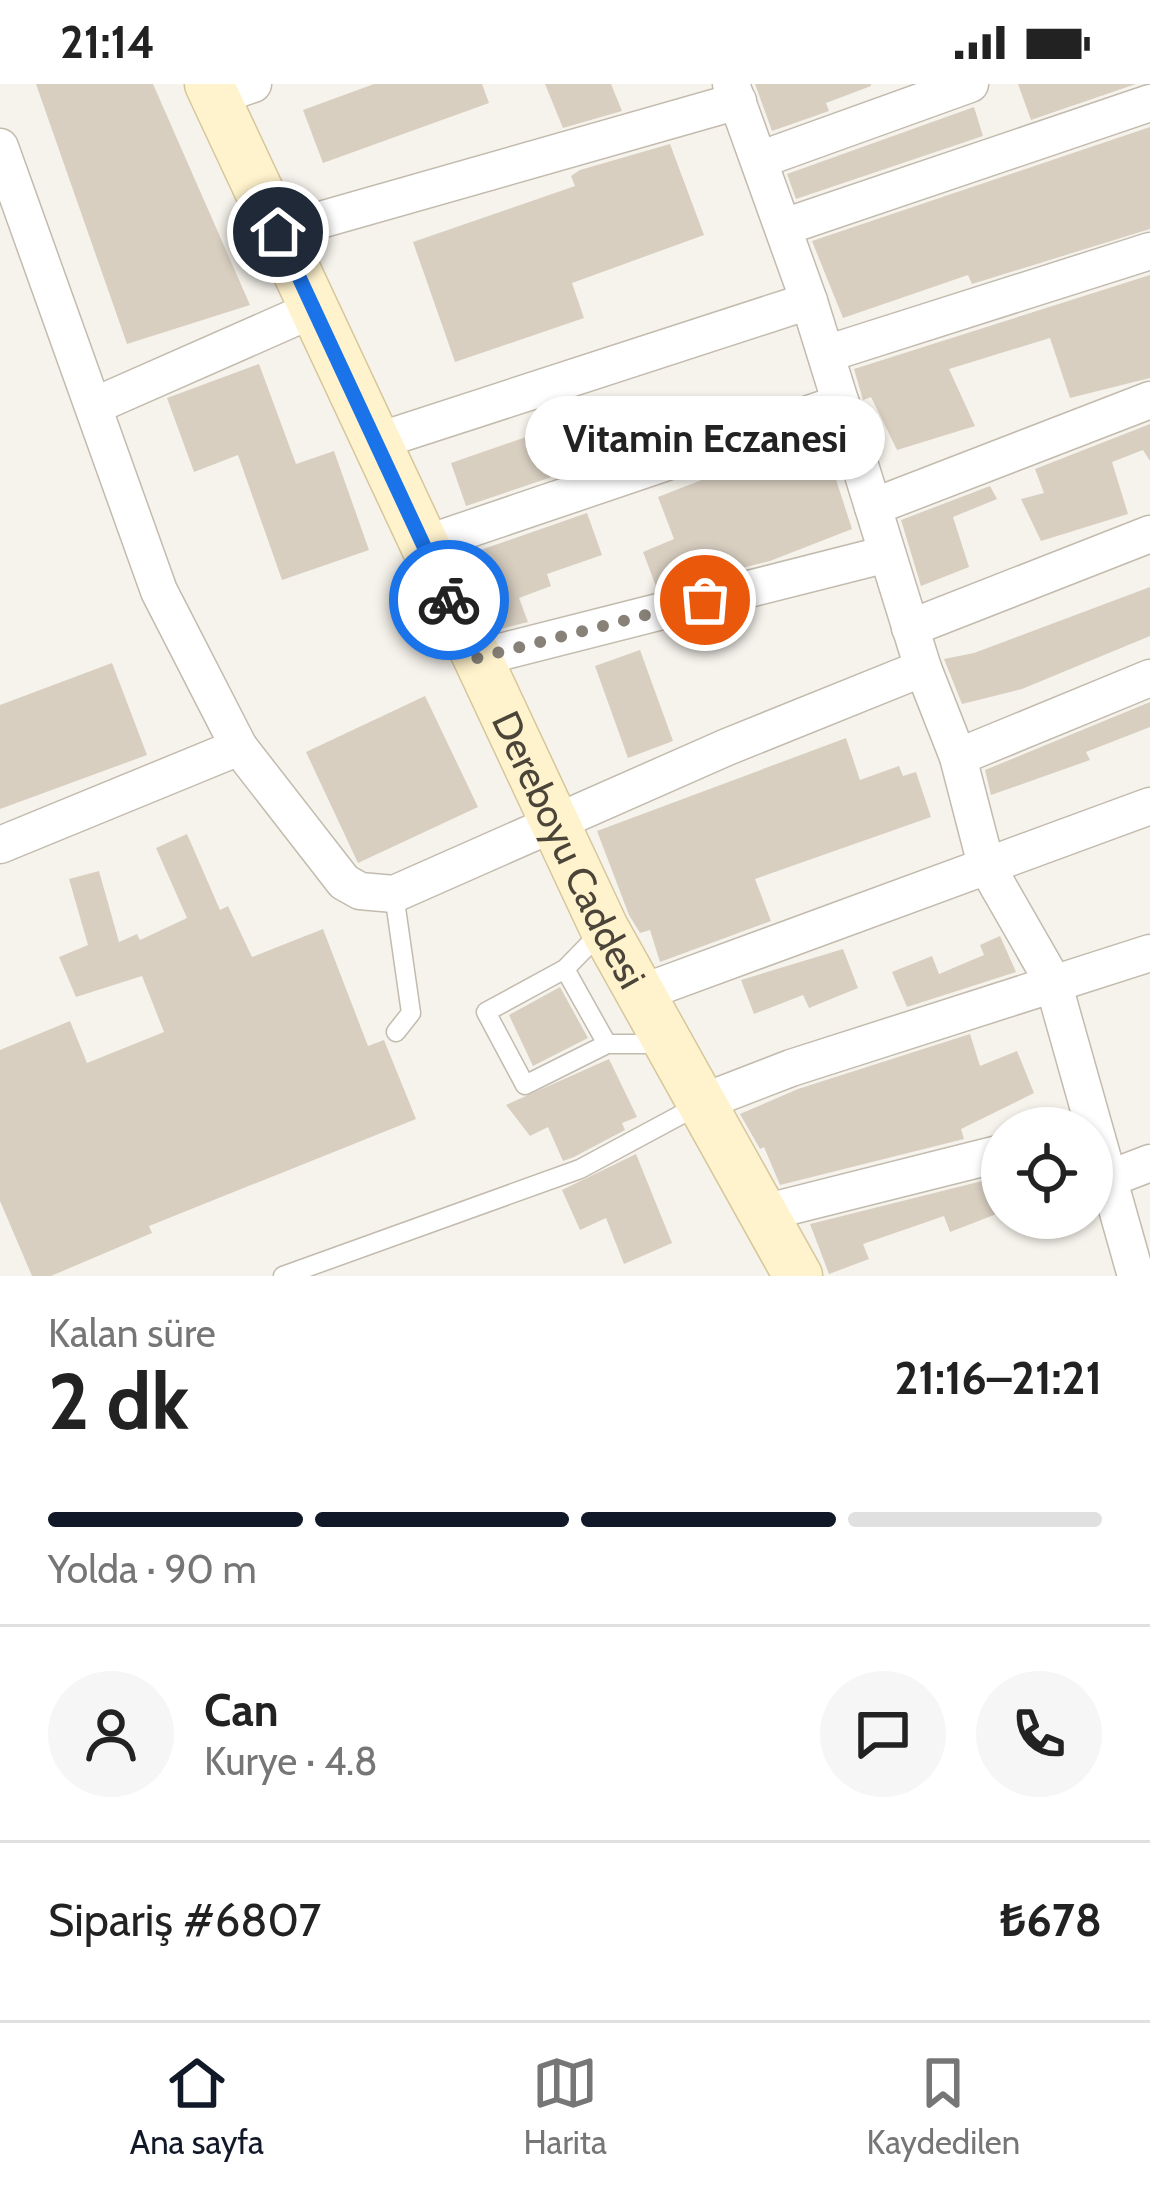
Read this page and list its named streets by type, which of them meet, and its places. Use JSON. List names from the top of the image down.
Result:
{
  "streets": {
    "main road": ["Dereboyu Caddesi"]
  },
  "places": ["Vitamin Eczanesi"],
  "page": {
    "status": "21:14",
    "bubble": "Vitamin Eczanesi",
    "heading": ["2 dk", "Kalan süre", "21:16–21:21"],
    "panel": [
      "Can",
      "Kurye · 4.8",
      "Sipariş #6807",
      "₺678"
    ],
    "bar": "Yolda · 90 m",
    "tabs": ["Ana sayfa", "Harita", "Kaydedilen"]
  }
}
